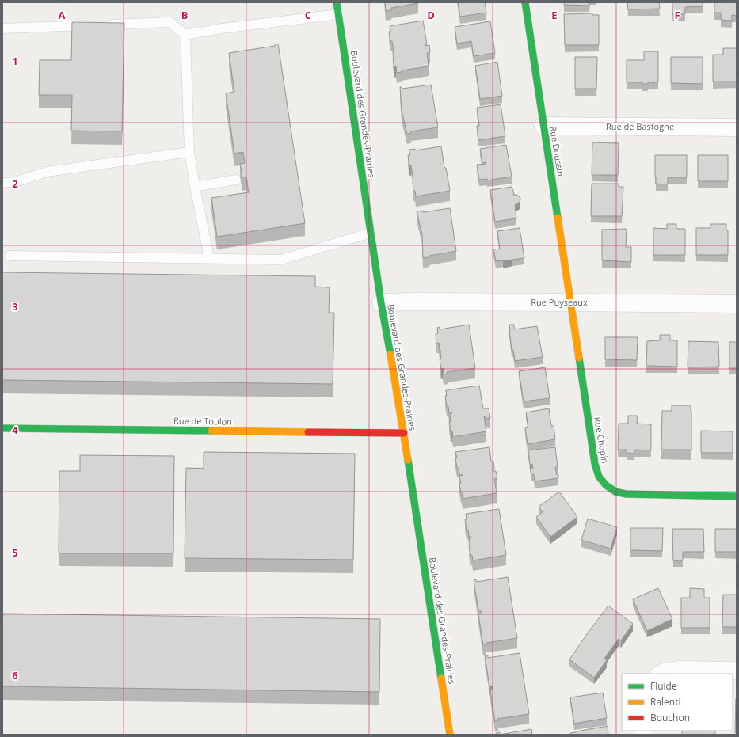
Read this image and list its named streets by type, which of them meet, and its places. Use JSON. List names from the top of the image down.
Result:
{
  "streets": {
    "street": [
      "Boulevard des Grandes-Prairies",
      "Rue de Bastogne",
      "Rue Doussin",
      "Rue Puyseaux",
      "Rue de Toulon",
      "Rue Chopin"
    ]
  },
  "crossings": [
    ["Boulevard des Grandes-Prairies", "Rue Puyseaux"],
    ["Boulevard des Grandes-Prairies", "Rue de Toulon"],
    ["Rue de Bastogne", "Rue Doussin"],
    ["Rue Doussin", "Rue Puyseaux"],
    ["Rue Doussin", "Rue Chopin"],
    ["Rue Puyseaux", "Rue Chopin"]
  ],
  "legend": ["Fluide", "Ralenti", "Bouchon"],
  "grid": {
    "columns": [
      "A",
      "B",
      "C",
      "D",
      "E",
      "F"
    ],
    "rows": [
      "1",
      "2",
      "3",
      "4",
      "5",
      "6"
    ]
  }
}
